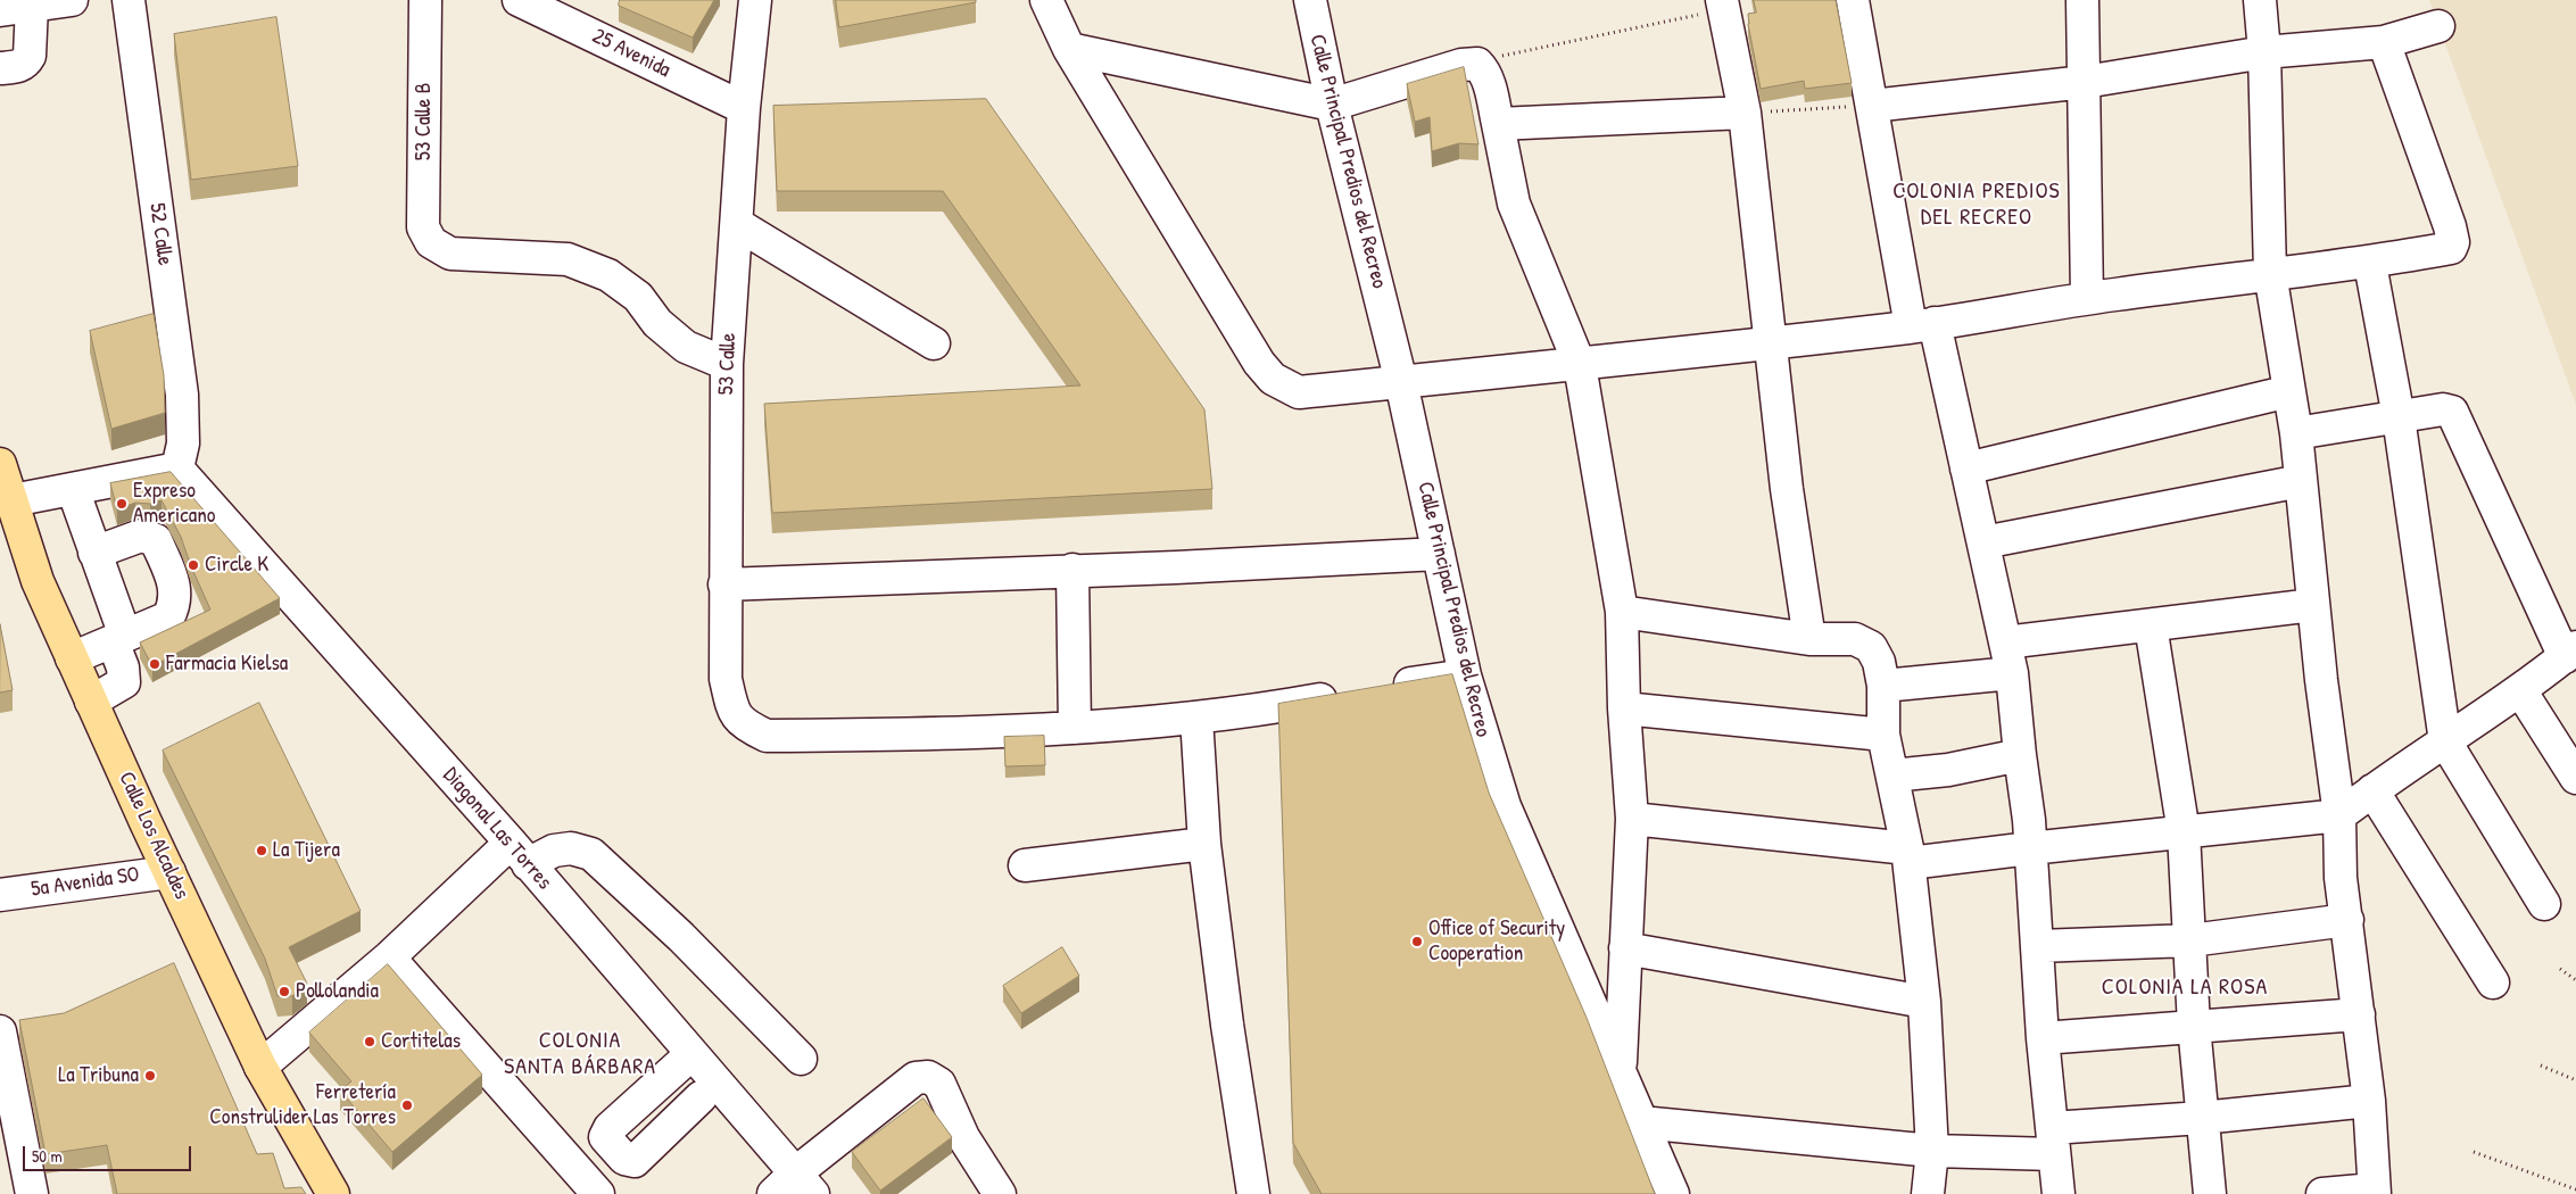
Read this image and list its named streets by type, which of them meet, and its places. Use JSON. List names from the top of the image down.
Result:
{
  "streets": {
    "main road": ["Calle Los Alcaldes"],
    "street": [
      "25 Avenida",
      "53 Calle B",
      "Calle Principal Predios del Recreo",
      "52 Calle",
      "53 Calle",
      "Diagonal Las Torres",
      "5a Avenida SO"
    ]
  },
  "crossings": [
    ["25 Avenida", "53 Calle"],
    ["53 Calle B", "53 Calle"],
    ["52 Calle", "Diagonal Las Torres"],
    ["Calle Los Alcaldes", "5a Avenida SO"]
  ],
  "districts": ["COLONIA PREDIOS DEL RECREO", "COLONIA LA ROSA", "COLONIA SANTA BÁRBARA"],
  "places": [
    "Expreso Americano",
    "Circle K",
    "Farmacia Kielsa",
    "La Tijera",
    "Office of Security Cooperation",
    "Pollolandia",
    "Cortitelas",
    "La Tribuna",
    "Ferretería Construlider Las Torres"
  ],
  "scale_bar": "50 m"
}
